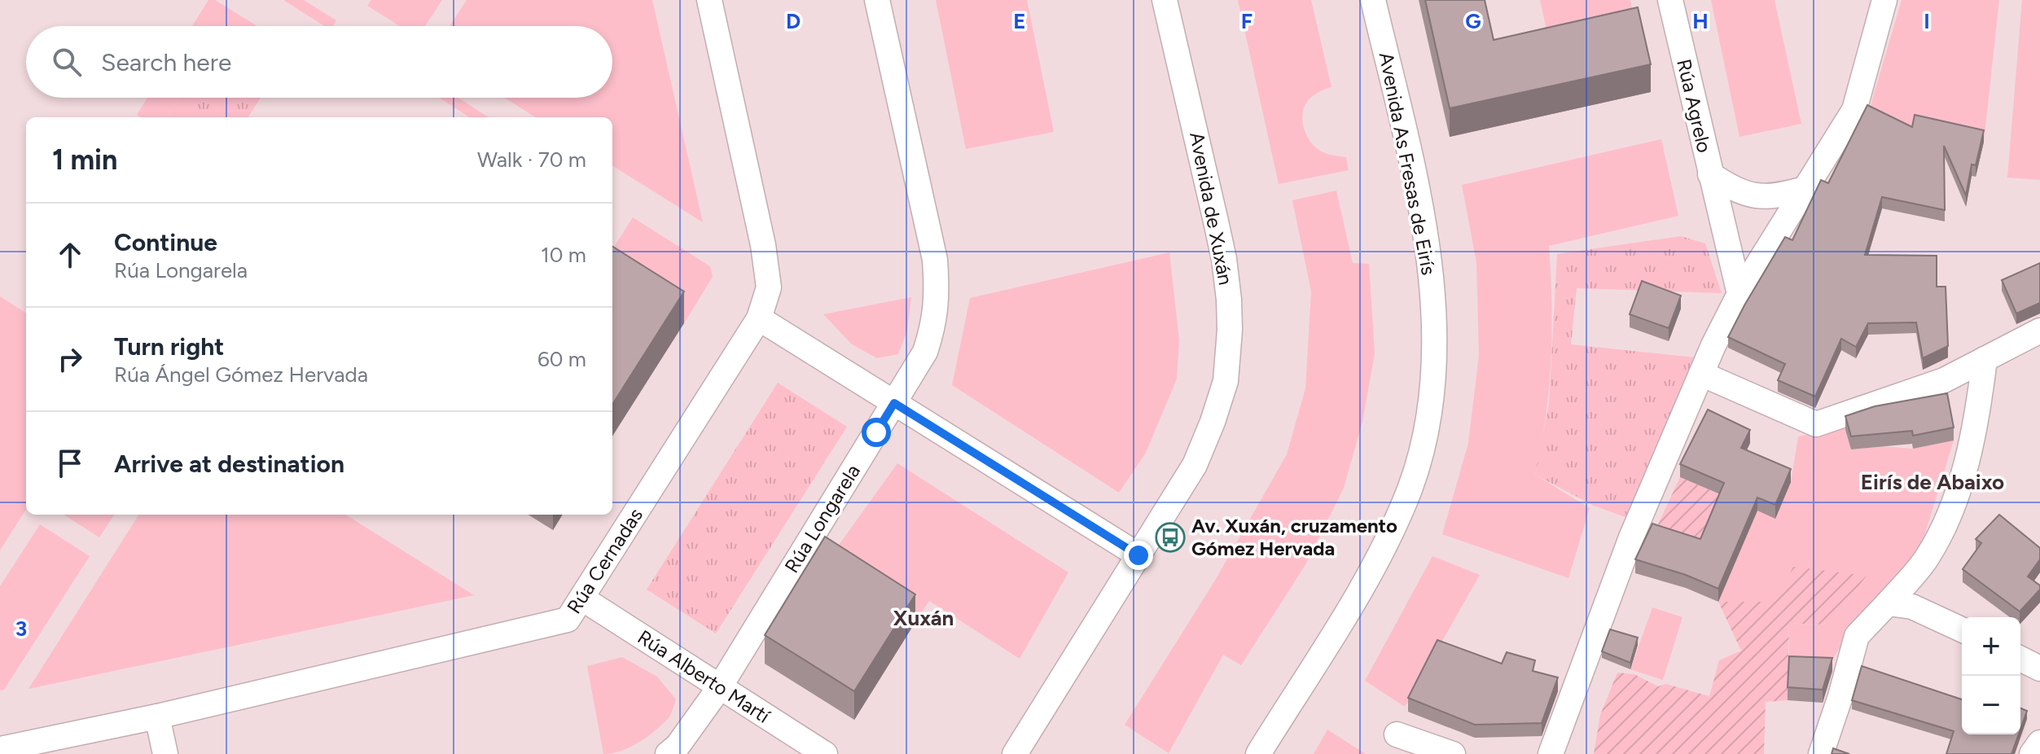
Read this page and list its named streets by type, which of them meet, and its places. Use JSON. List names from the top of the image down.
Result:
{
  "streets": {
    "street": [
      "Rúa Agrelo",
      "Avenida As Fresas de Eirís",
      "Avenida de Xuxán",
      "Rúa Longarela",
      "Rúa Cernadas",
      "Rúa Alberto Martí"
    ]
  },
  "crossings": [
    ["Rúa Longarela", "Rúa Alberto Martí"],
    ["Rúa Cernadas", "Rúa Alberto Martí"]
  ],
  "districts": ["Eirís de Abaixo", "Xuxán"],
  "places": {
    "bus stop": ["Av. Xuxán, cruzamento Gómez Hervada"]
  },
  "page": {
    "search": "Search here",
    "heading": ["1 min", "Walk · 70 m"],
    "list": [
      ["Continue", "Rúa Longarela", "10 m"],
      ["Turn right", "Rúa Ángel Gómez Hervada", "60 m"],
      "Arrive at destination"
    ],
    "map_buttons": ["+", "−"]
  },
  "grid": {
    "columns": [
      "D",
      "E",
      "F",
      "G",
      "H",
      "I"
    ],
    "rows": ["3"]
  }
}
